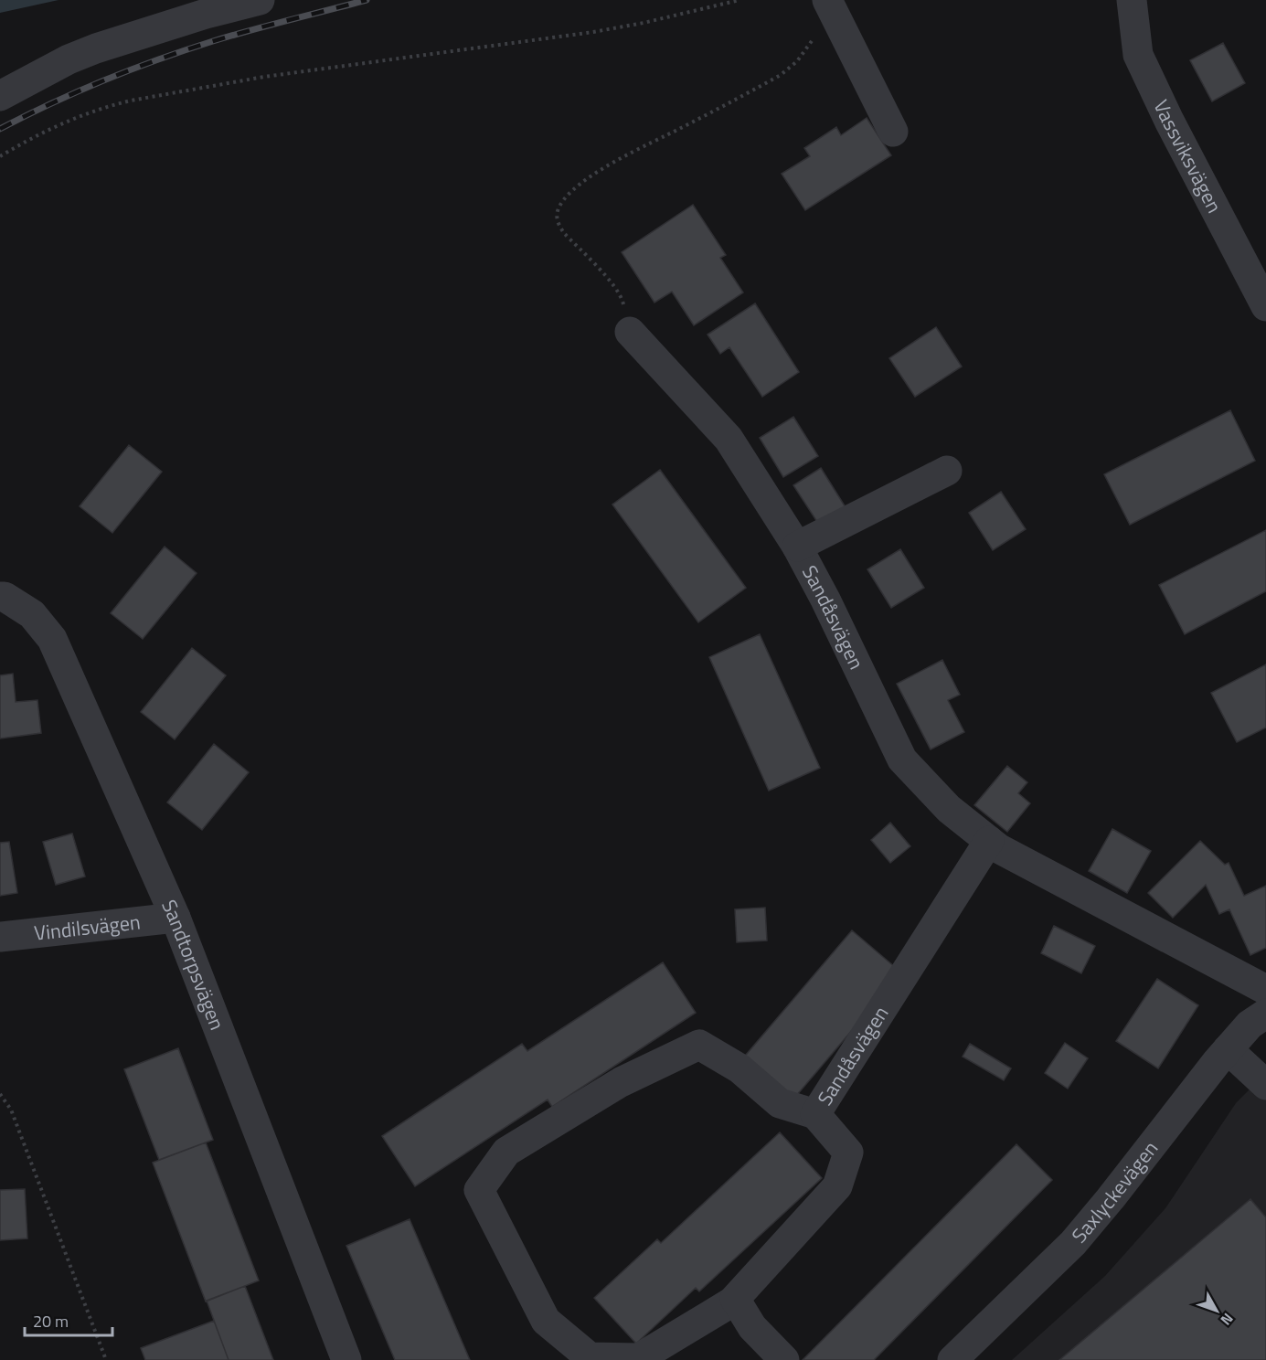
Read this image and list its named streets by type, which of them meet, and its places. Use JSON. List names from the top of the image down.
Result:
{
  "streets": {
    "street": [
      "Vassviksvägen",
      "Sandåsvägen",
      "Vindilsvägen",
      "Sandtorpsvägen",
      "Saxlyckevägen"
    ]
  },
  "crossings": [
    ["Vindilsvägen", "Sandtorpsvägen"]
  ],
  "scale_bar": "20 m",
  "north": "bottom right"
}
